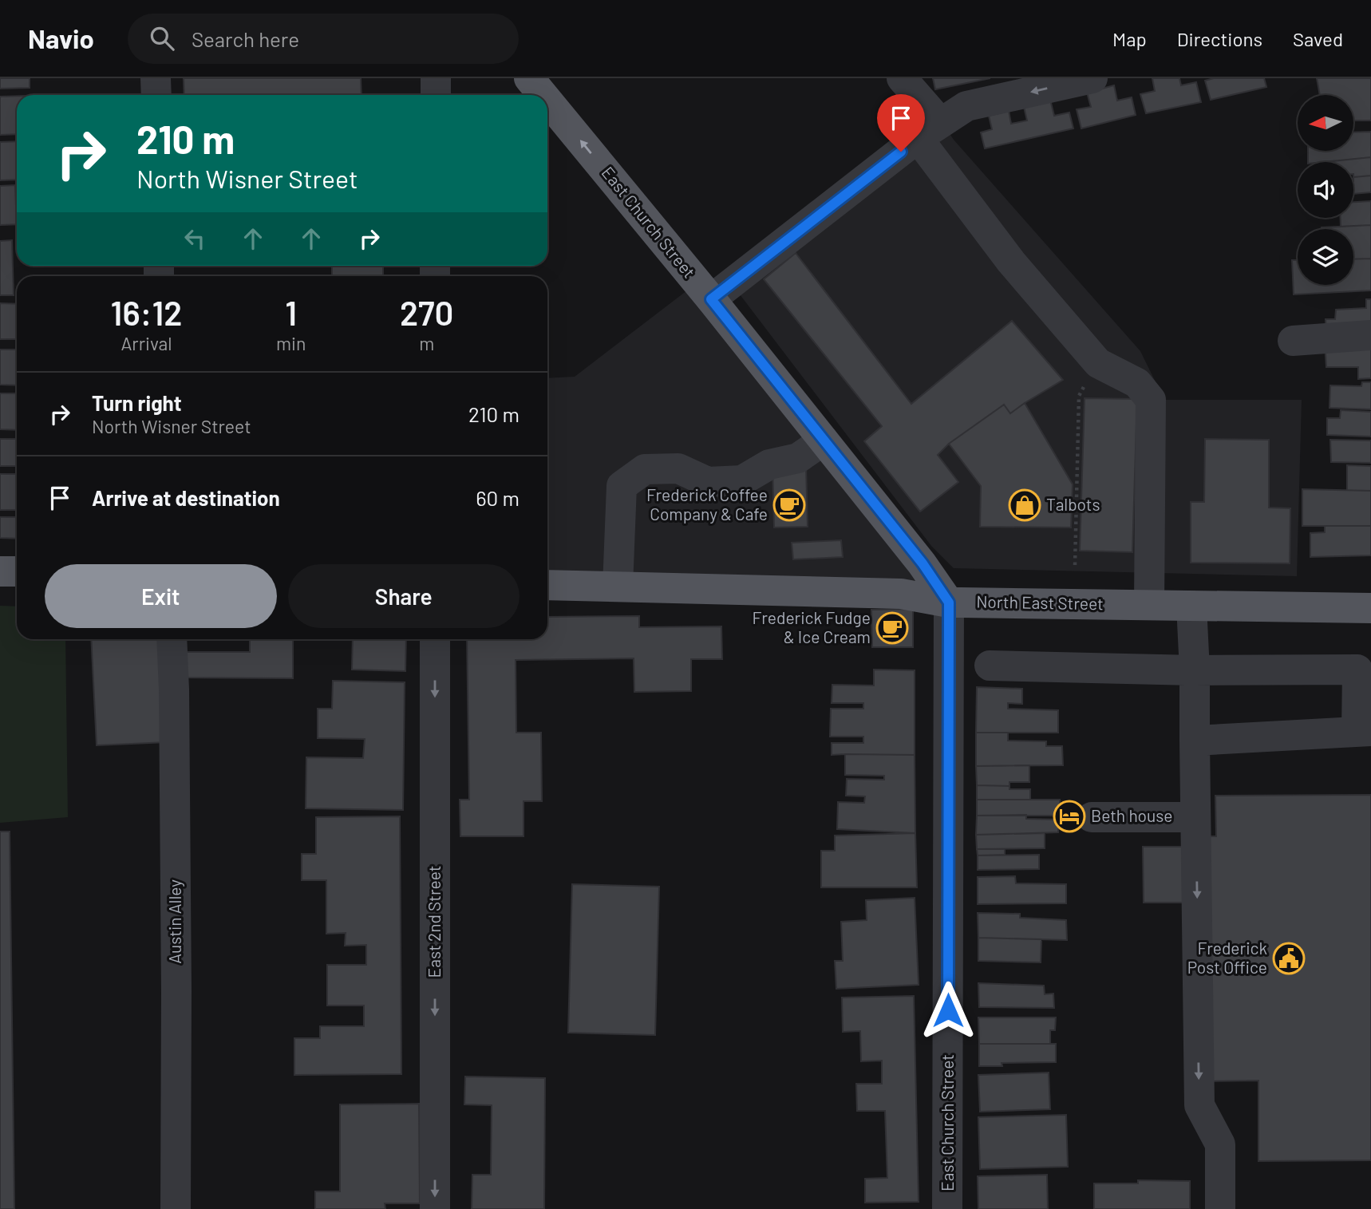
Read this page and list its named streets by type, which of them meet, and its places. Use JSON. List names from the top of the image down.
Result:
{
  "streets": {
    "main road": ["East Church Street", "North East Street"],
    "street": ["Austin Alley", "East 2nd Street"]
  },
  "crossings": [
    ["East Church Street", "North East Street"]
  ],
  "one_way": ["East 2nd Street"],
  "places": {
    "cafe": ["Frederick Coffee Company & Cafe", "Frederick Fudge & Ice Cream"],
    "shop": ["Talbots"],
    "hotel": ["Beth house"],
    "public building": ["Frederick Post Office"]
  },
  "north": "left",
  "page": {
    "header": "Navio",
    "search": "Search here",
    "nav": ["Map", "Directions", "Saved"],
    "turn": ["210 m", "North Wisner Street"],
    "eta": [
      "16:12",
      "Arrival",
      "1",
      "min",
      "270",
      "m"
    ],
    "list": [
      {
        "name": "Turn right",
        "note": "North Wisner Street",
        "value": "210 m"
      },
      {
        "name": "Arrive at destination",
        "value": "60 m"
      }
    ],
    "buttons": ["Exit", "Share"]
  }
}
